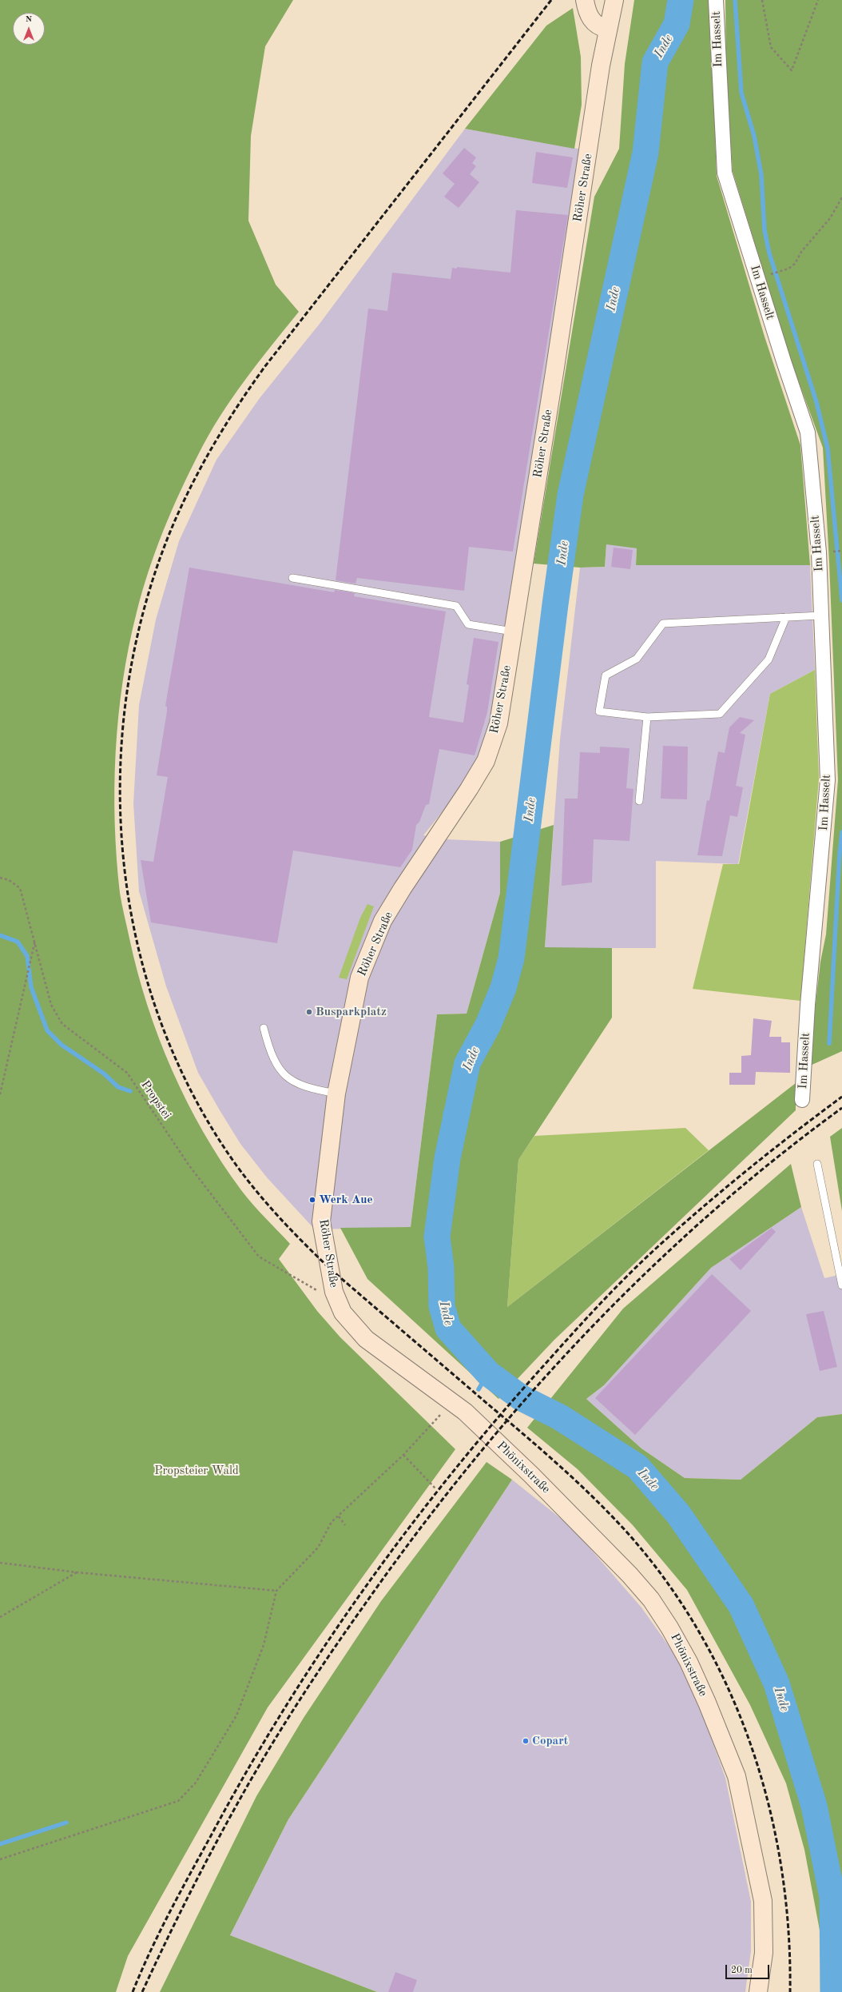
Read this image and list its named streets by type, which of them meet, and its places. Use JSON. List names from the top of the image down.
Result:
{
  "streets": {
    "main road": ["Röher Straße", "Phönixstraße"],
    "street": ["Im Hasselt"],
    "path": ["Propstei"]
  },
  "crossings": [
    ["Röher Straße", "Phönixstraße"]
  ],
  "water": ["Inde"],
  "parks": ["Propsteier Wald"],
  "places": ["Busparkplatz", "Werk Aue", "Copart"],
  "scale_bar": "20 m",
  "north": "top"
}
